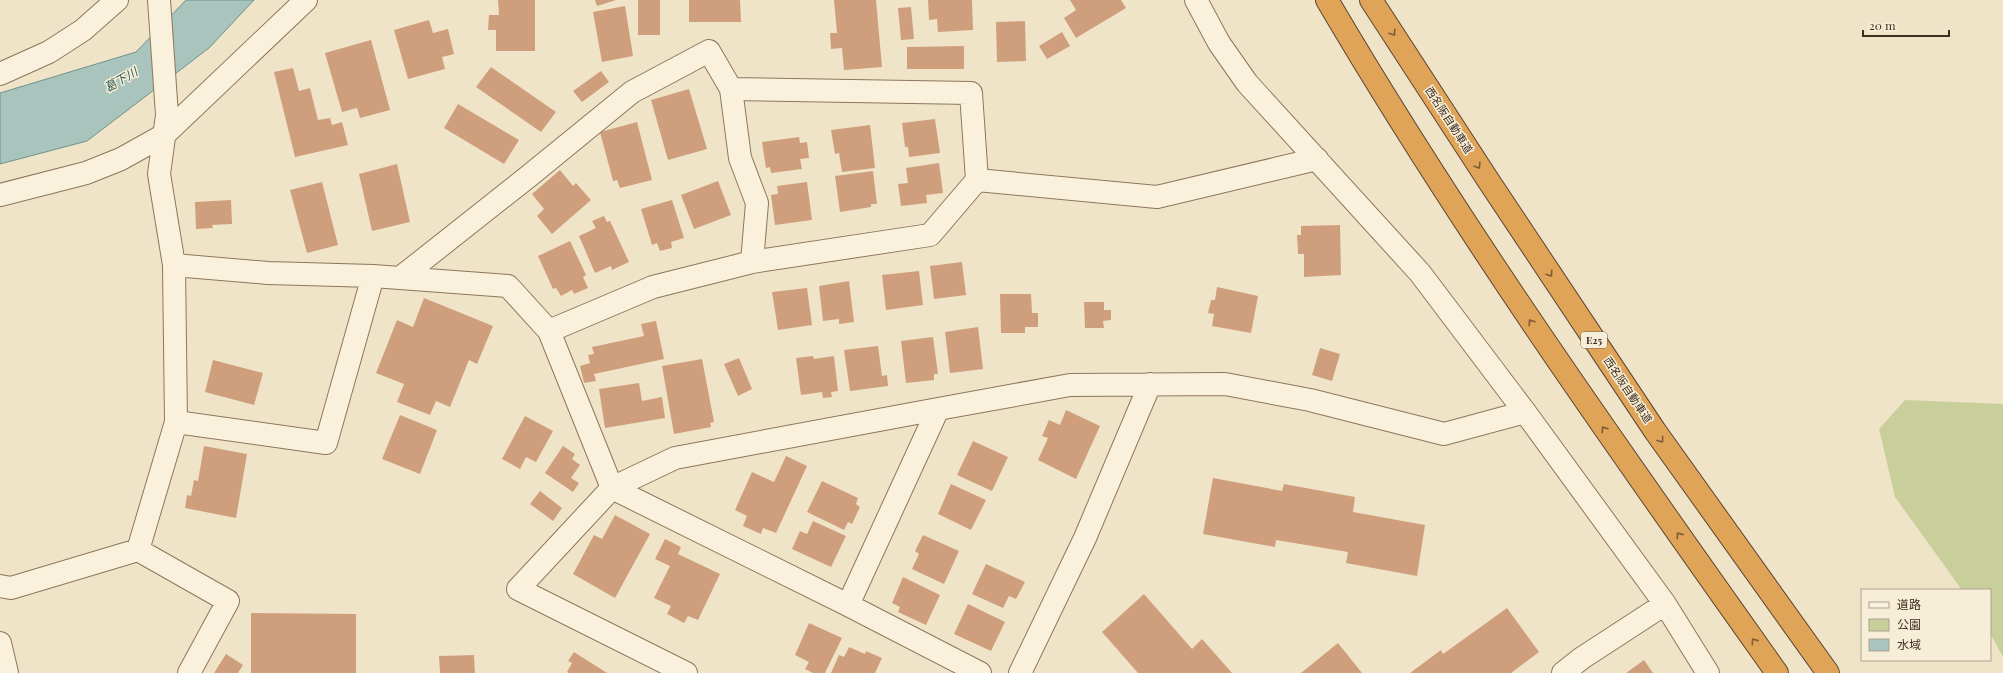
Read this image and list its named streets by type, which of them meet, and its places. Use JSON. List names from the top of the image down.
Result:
{
  "streets": {
    "highway": ["西名阪自動車道", "E25"]
  },
  "water": ["葛下川"],
  "legend": ["道路", "公園", "水域"],
  "scale_bar": "20 m"
}
